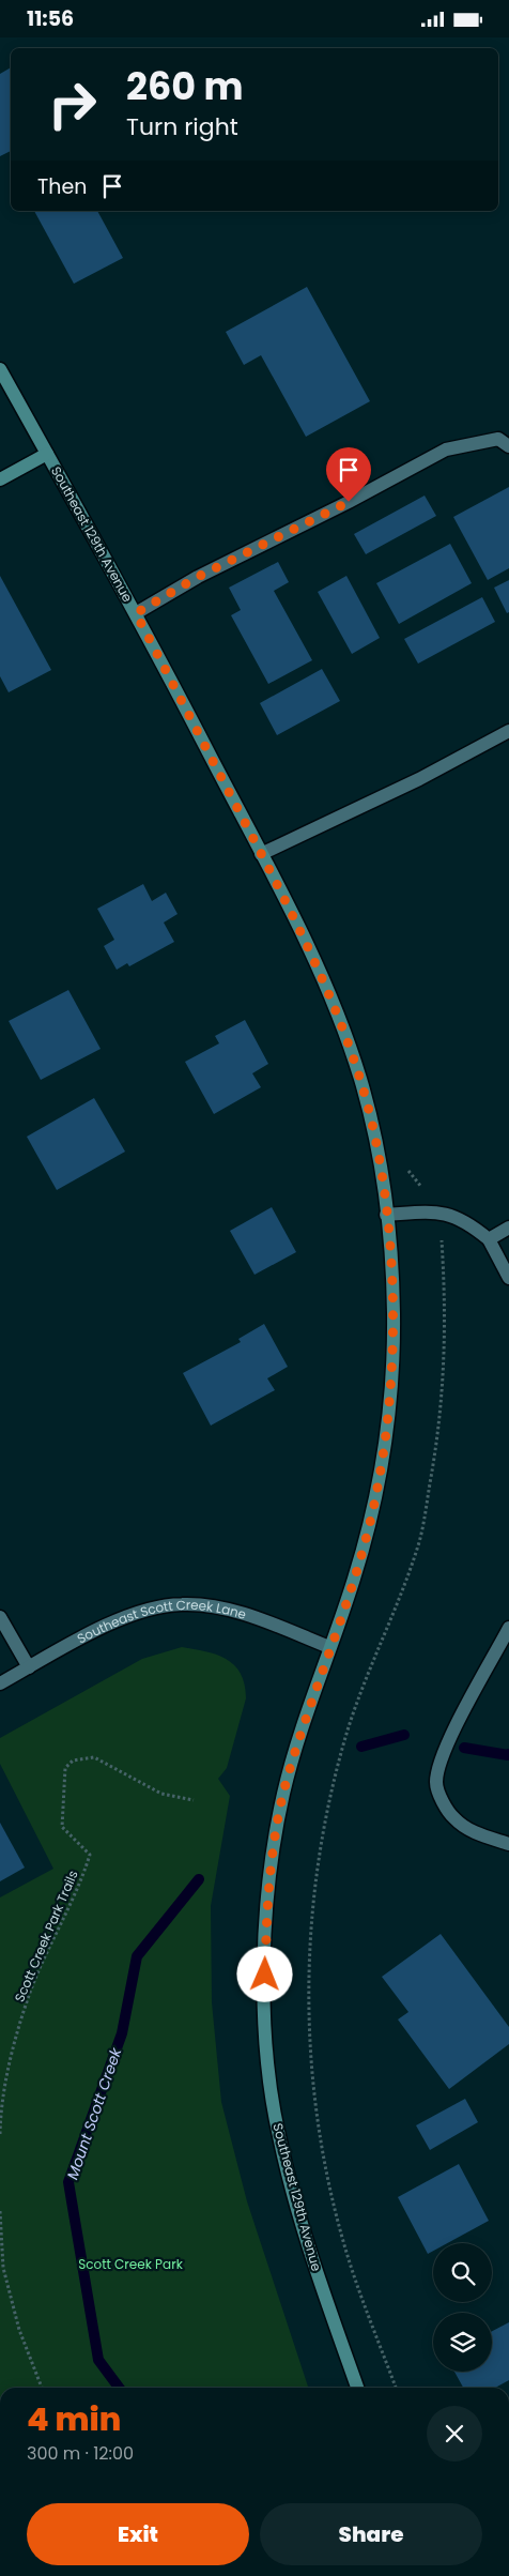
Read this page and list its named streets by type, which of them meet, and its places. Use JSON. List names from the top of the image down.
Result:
{
  "streets": {
    "main road": ["Southeast 129th Avenue"],
    "street": ["Southeast Scott Creek Lane"],
    "path": ["Scott Creek Park Trails"]
  },
  "crossings": [
    ["Southeast 129th Avenue", "Southeast Scott Creek Lane"]
  ],
  "water": ["Mount Scott Creek"],
  "parks": ["Scott Creek Park"],
  "page": {
    "status": "11:56",
    "turn": ["260 m", "Turn right"],
    "then": "Then",
    "heading": ["4 min", "300 m · 12:00"],
    "buttons": ["Exit", "Share"]
  }
}
